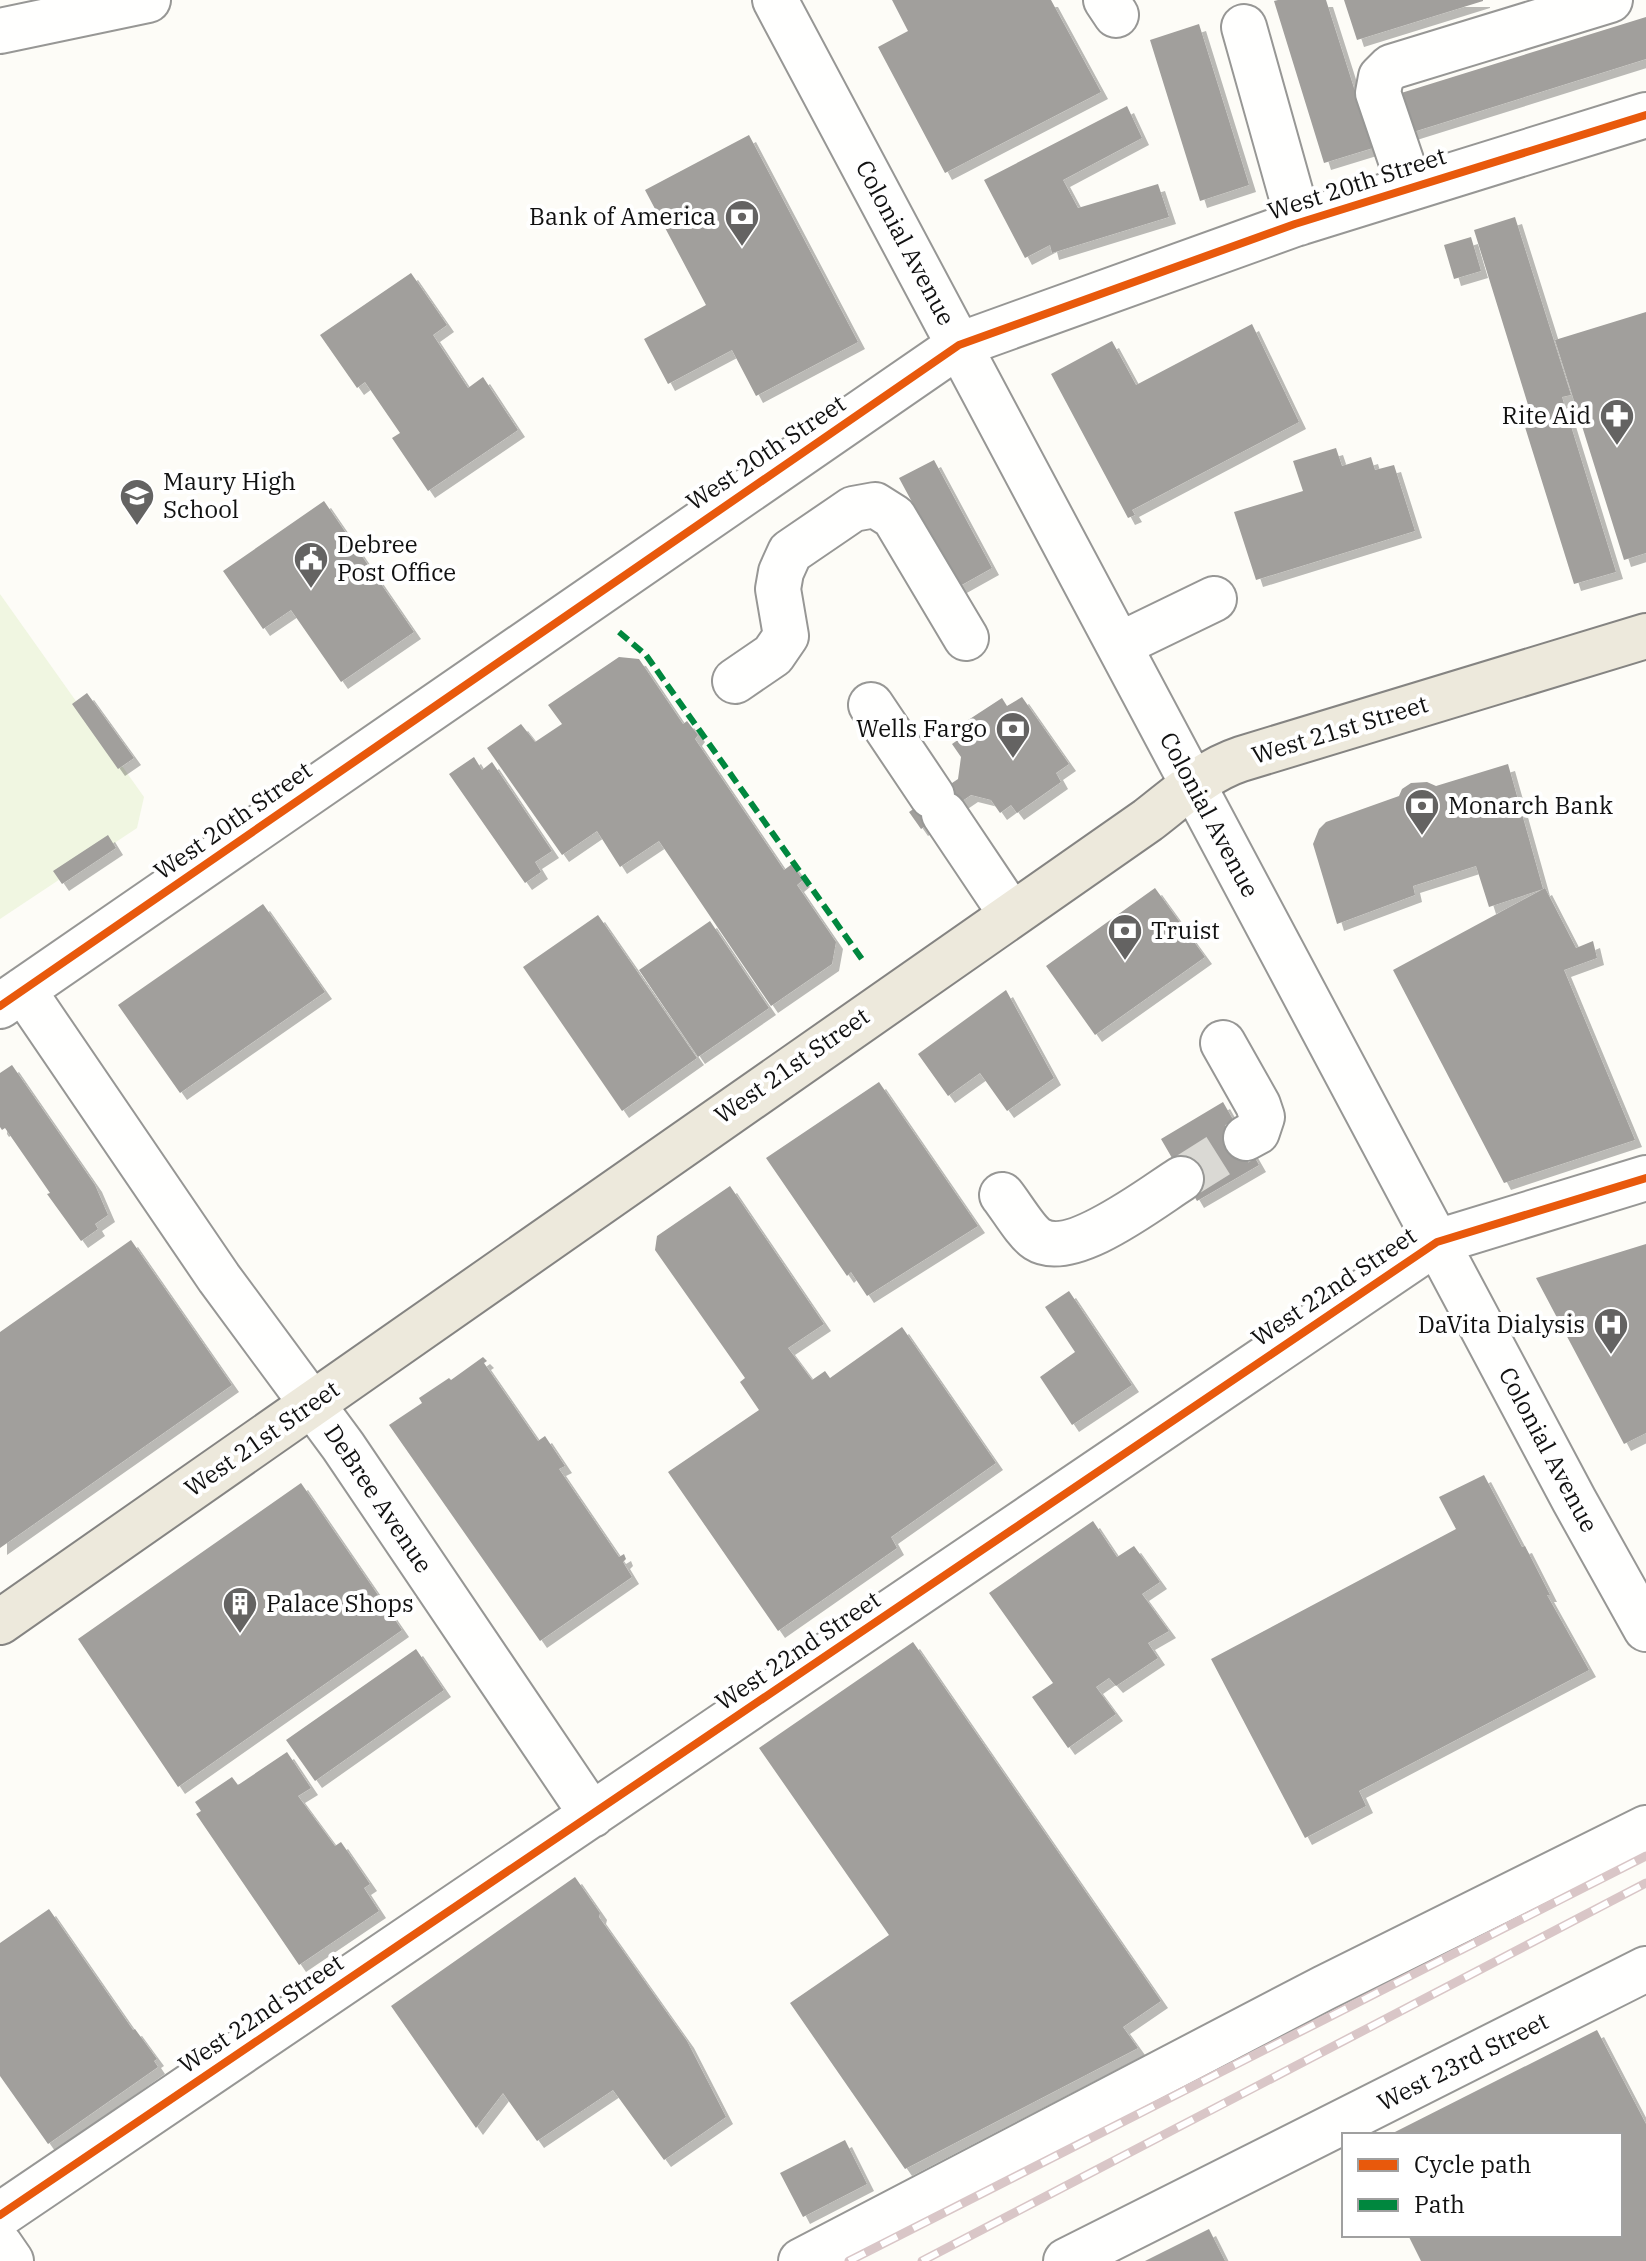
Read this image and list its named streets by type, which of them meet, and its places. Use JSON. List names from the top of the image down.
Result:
{
  "streets": {
    "main road": ["West 21st Street"],
    "street": [
      "West 20th Street",
      "Colonial Avenue",
      "West 22nd Street",
      "DeBree Avenue",
      "West 23rd Street"
    ]
  },
  "crossings": [
    ["West 20th Street", "Colonial Avenue"],
    ["West 20th Street", "DeBree Avenue"],
    ["Colonial Avenue", "West 21st Street"],
    ["Colonial Avenue", "West 22nd Street"],
    ["West 21st Street", "DeBree Avenue"],
    ["West 22nd Street", "DeBree Avenue"]
  ],
  "places": {
    "bank": [
      "Bank of America",
      "Wells Fargo",
      "Monarch Bank",
      "Truist"
    ],
    "pharmacy": ["Rite Aid"],
    "school or university": ["Maury High School"],
    "public building": ["Debree Post Office"],
    "hospital": ["DaVita Dialysis"],
    "building": ["Palace Shops"]
  },
  "legend": ["Cycle path", "Path"]
}
